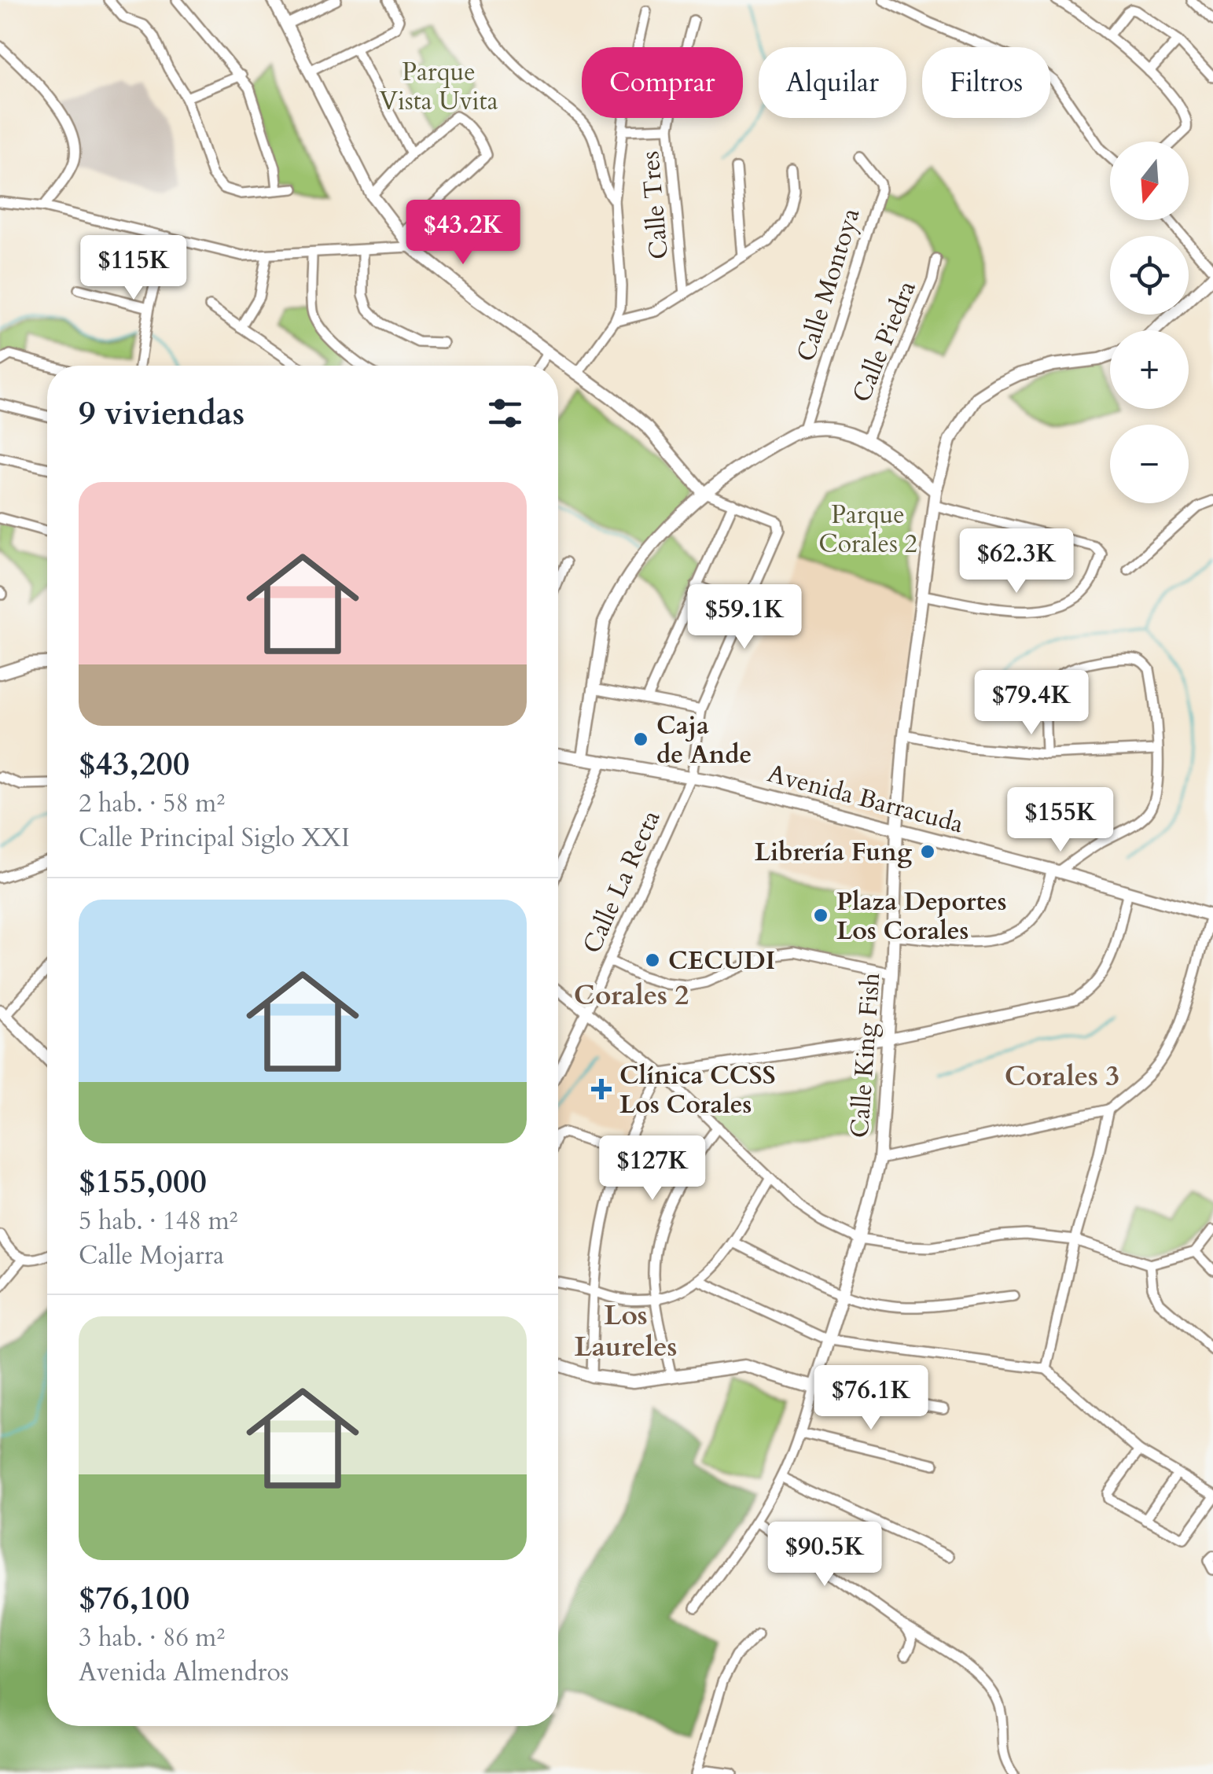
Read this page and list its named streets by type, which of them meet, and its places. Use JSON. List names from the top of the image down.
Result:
{
  "streets": {
    "street": [
      "Calle Tres",
      "Calle Montoya",
      "Calle Piedra",
      "Avenida Barracuda",
      "Calle La Recta",
      "Calle King Fish"
    ]
  },
  "crossings": [
    ["Avenida Barracuda", "Calle La Recta"],
    ["Avenida Barracuda", "Calle King Fish"]
  ],
  "districts": ["Corales 2", "Corales 3", "Los Laureles"],
  "parks": ["Parque Vista Uvita", "Parque Corales 2"],
  "places": {
    "other": [
      "Caja de Ande",
      "Librería Fung",
      "Plaza Deportes Los Corales",
      "CECUDI"
    ],
    "health": ["Clínica CCSS Los Corales"]
  },
  "north": "bottom",
  "page": {
    "chip": ["Comprar", "Alquilar", "Filtros"],
    "map_buttons": ["+", "−"],
    "price": [
      "$43.2K",
      "$115K",
      "$62.3K",
      "$59.1K",
      "$79.4K",
      "$155K",
      "$127K",
      "$76.1K",
      "$90.5K"
    ],
    "heading": "9 viviendas",
    "list": [
      {
        "name": "$43,200",
        "note": "2 hab. · 58 m² · Calle Principal Siglo XXI"
      },
      {
        "name": "$155,000",
        "note": "5 hab. · 148 m² · Calle Mojarra"
      },
      {
        "name": "$76,100",
        "note": "3 hab. · 86 m² · Avenida Almendros"
      }
    ]
  }
}
